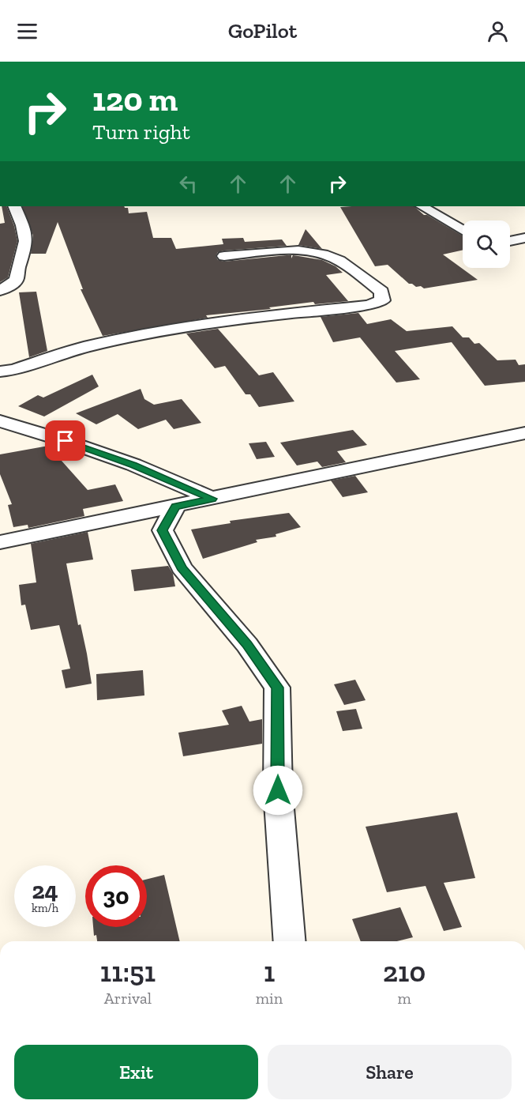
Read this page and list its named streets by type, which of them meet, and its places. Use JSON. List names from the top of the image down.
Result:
{
  "page": {
    "header": "GoPilot",
    "turn": ["120 m", "Turn right"],
    "speed": "24 km/h",
    "limit": "30",
    "eta": [
      "11:51",
      "Arrival",
      "1",
      "min",
      "210",
      "m"
    ],
    "buttons": ["Exit", "Share"]
  }
}
